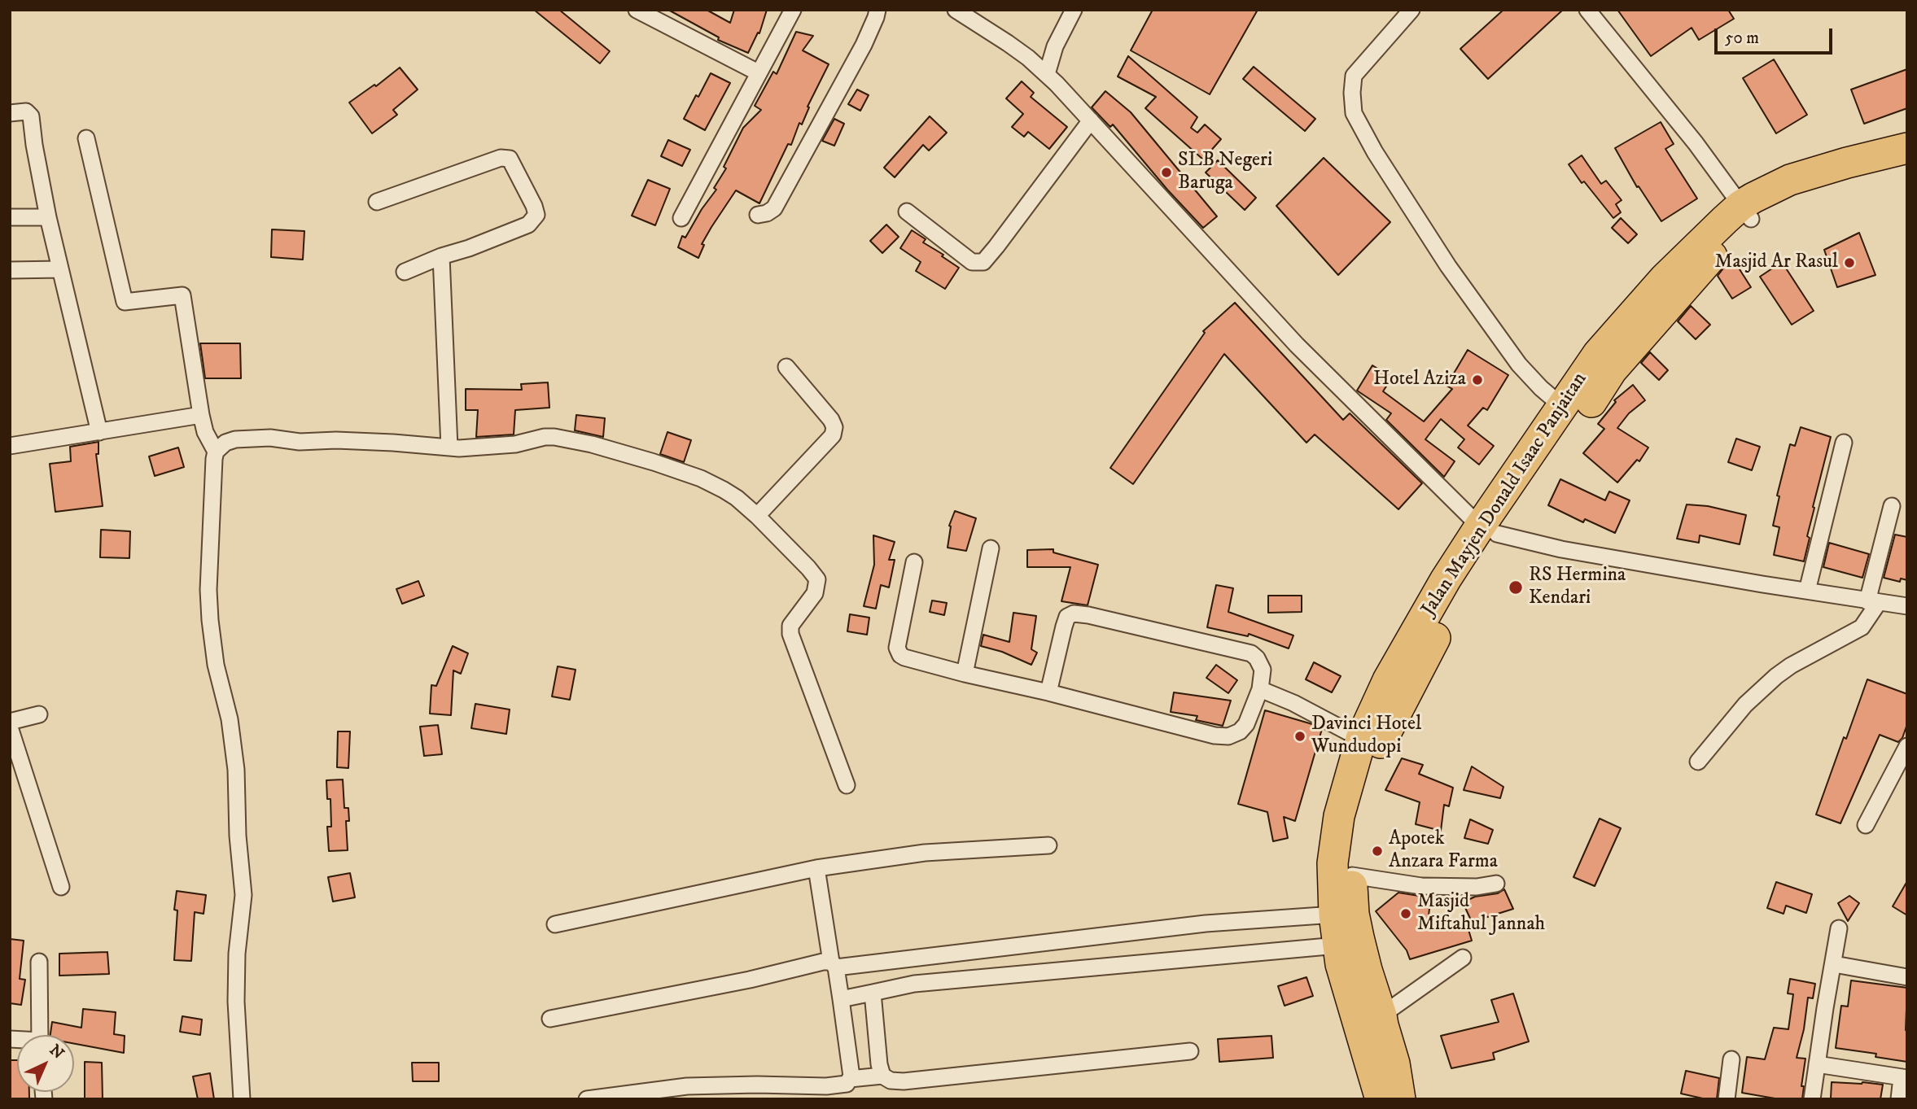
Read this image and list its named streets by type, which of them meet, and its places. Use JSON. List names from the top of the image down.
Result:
{
  "streets": {
    "highway": ["Jalan Mayjen Donald Isaac Panjaitan"]
  },
  "places": [
    "SLB Negeri Baruga",
    "Masjid Ar Rasul",
    "Hotel Aziza",
    "RS Hermina Kendari",
    "Davinci Hotel Wundudopi",
    "Apotek Anzara Farma",
    "Masjid Miftahul Jannah"
  ],
  "scale_bar": "50 m",
  "north": "top right"
}
